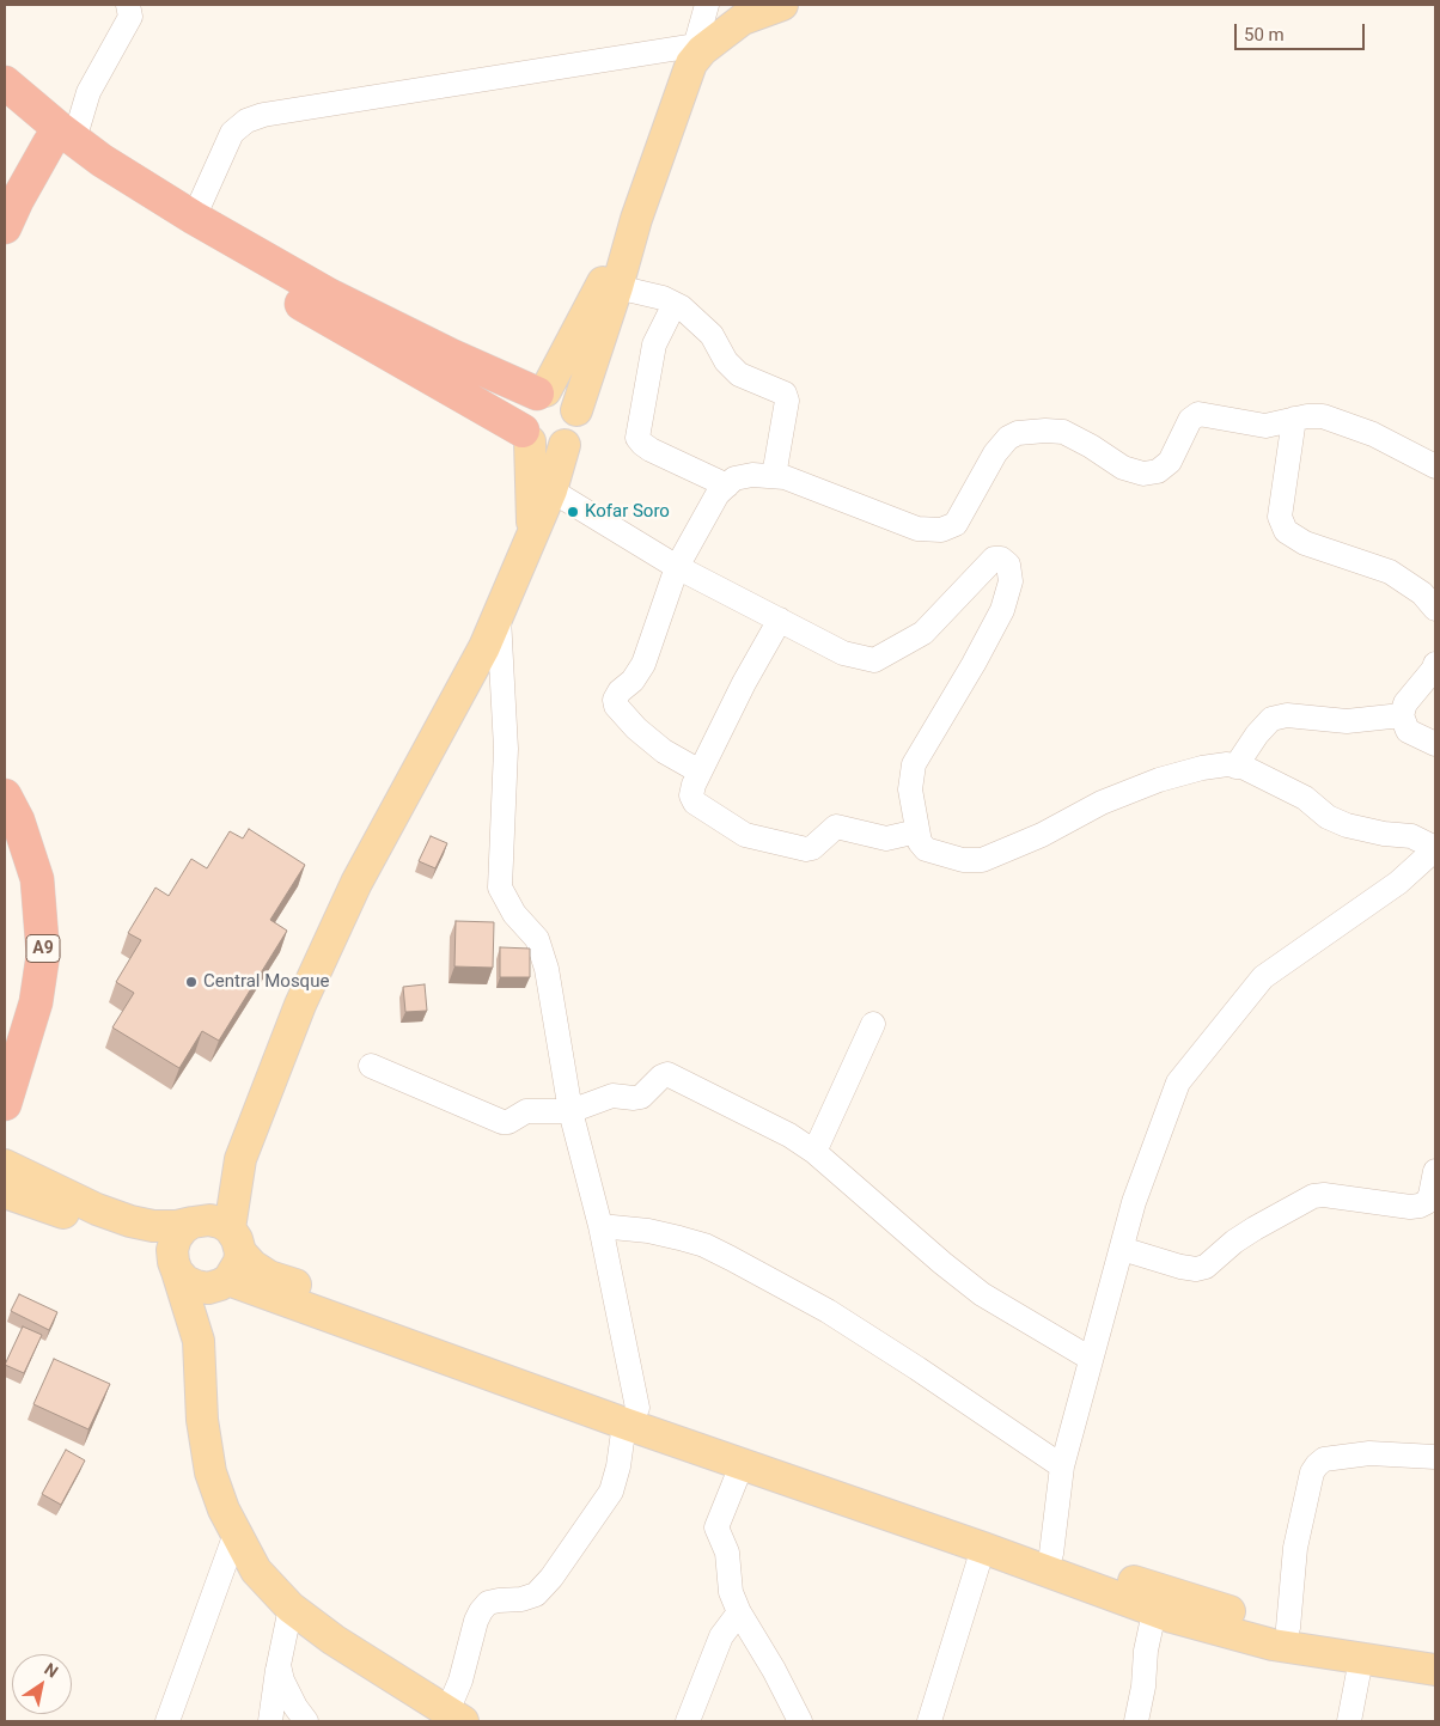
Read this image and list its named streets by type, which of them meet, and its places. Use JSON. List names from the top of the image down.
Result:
{
  "streets": {
    "highway": ["A9"]
  },
  "places": ["Kofar Soro", "Central Mosque"],
  "scale_bar": "50 m",
  "north": "top right"
}
